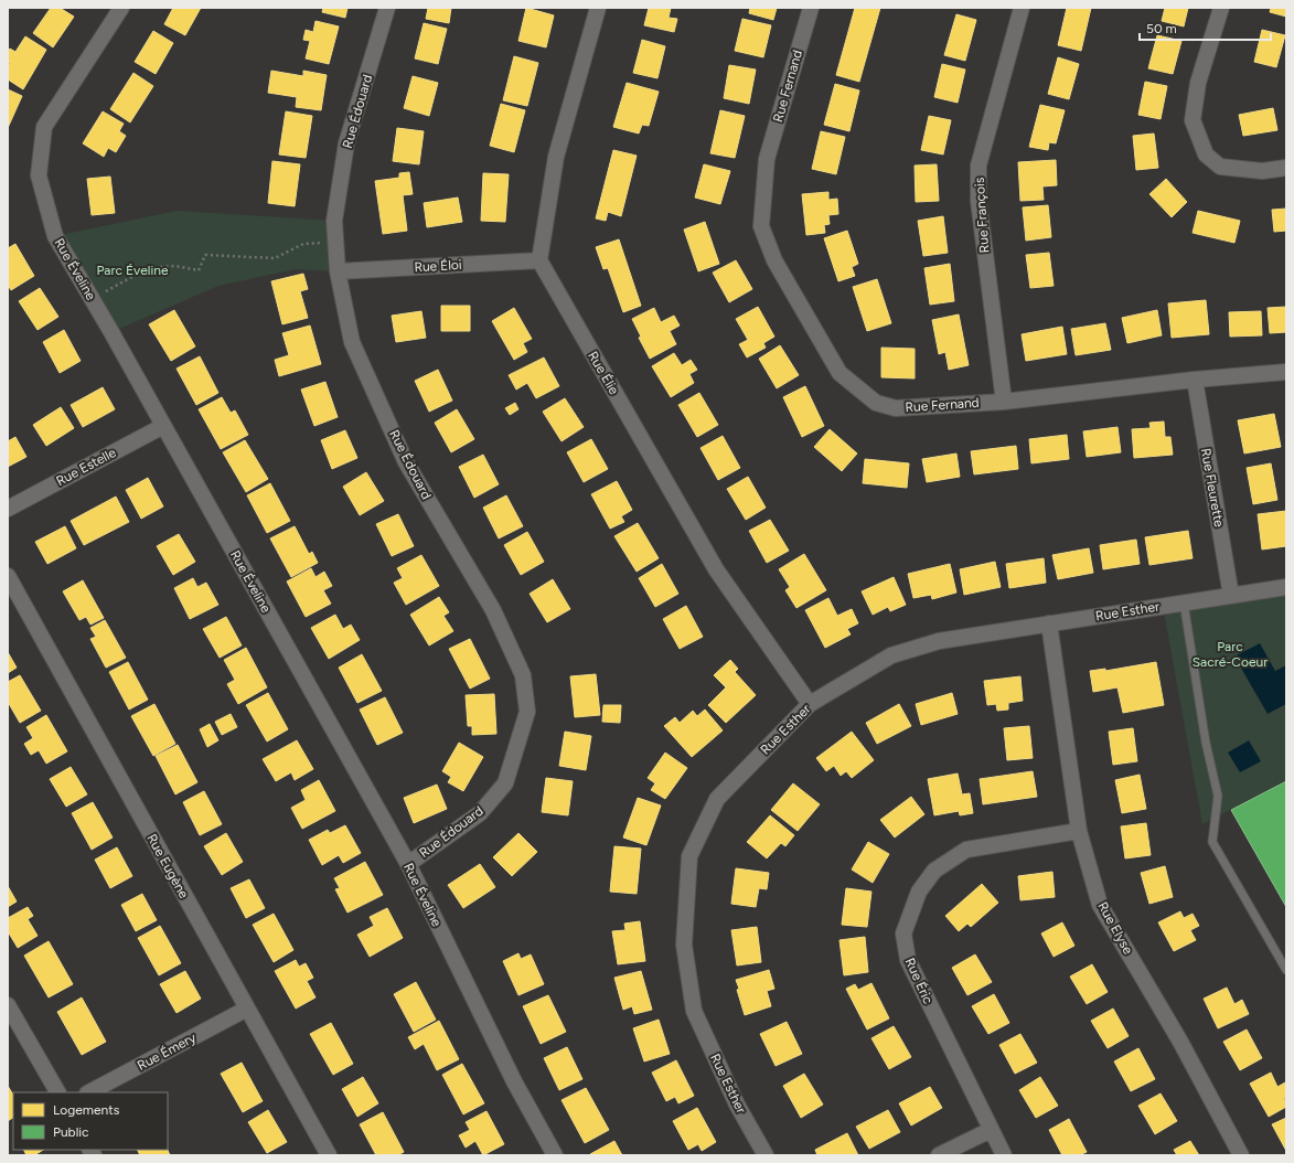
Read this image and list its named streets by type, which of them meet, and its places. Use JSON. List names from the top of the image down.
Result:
{
  "streets": {
    "street": [
      "Rue Fernand",
      "Rue Édouard",
      "Rue François",
      "Rue Éloi",
      "Rue Éveline",
      "Rue Élie",
      "Rue Estelle",
      "Rue Fleurette",
      "Rue Esther",
      "Rue Eugène",
      "Rue Elyse",
      "Rue Éric",
      "Rue Émery"
    ]
  },
  "crossings": [
    ["Rue Fernand", "Rue François"],
    ["Rue Fernand", "Rue Fleurette"],
    ["Rue Édouard", "Rue Éloi"],
    ["Rue Édouard", "Rue Éveline"],
    ["Rue Éloi", "Rue Élie"],
    ["Rue Éveline", "Rue Estelle"],
    ["Rue Élie", "Rue Esther"],
    ["Rue Fleurette", "Rue Esther"],
    ["Rue Esther", "Rue Elyse"],
    ["Rue Eugène", "Rue Émery"],
    ["Rue Elyse", "Rue Éric"]
  ],
  "parks": ["Parc Éveline", "Parc Sacré-Coeur"],
  "legend": ["Logements", "Public"],
  "scale_bar": "50 m"
}
